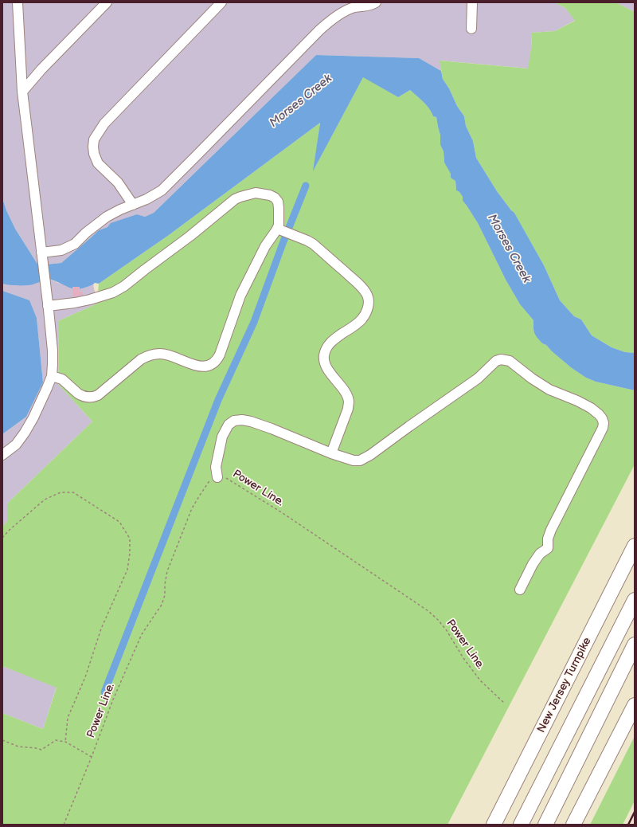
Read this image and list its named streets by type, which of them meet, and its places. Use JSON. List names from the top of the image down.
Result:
{
  "streets": {
    "highway": ["New Jersey Turnpike"],
    "path": ["Power Line."]
  },
  "water": ["Morses Creek"]
}
